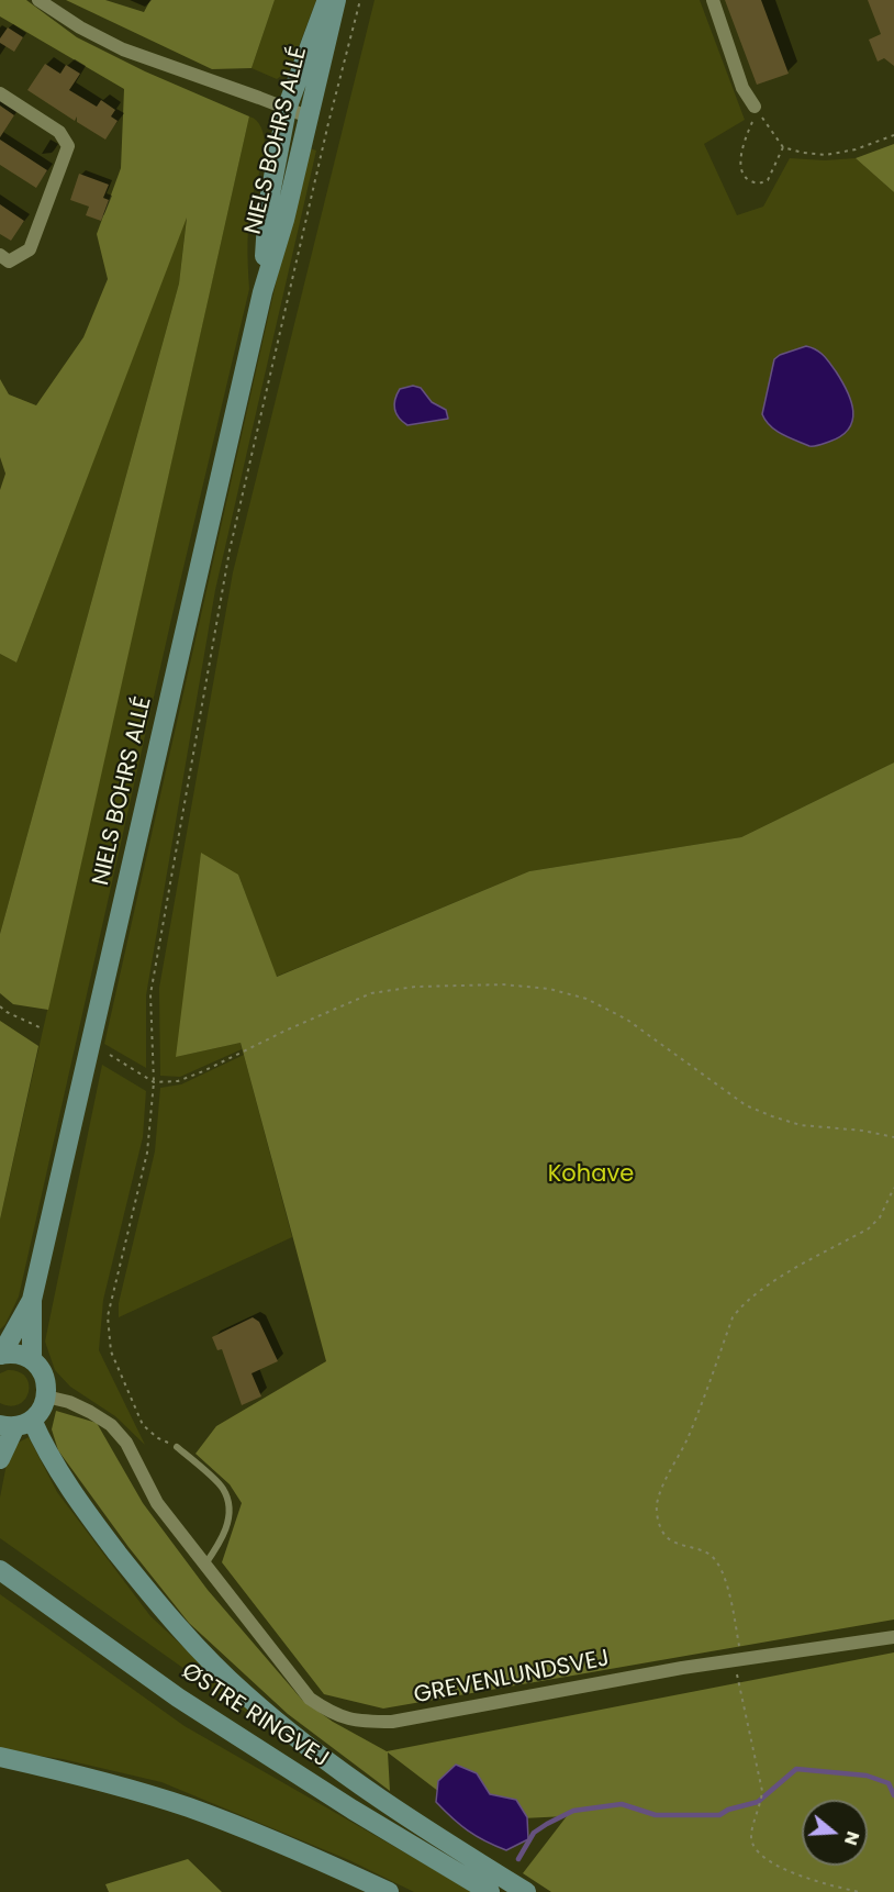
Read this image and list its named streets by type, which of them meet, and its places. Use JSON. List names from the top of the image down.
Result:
{
  "streets": {
    "street": ["NIELS BOHRS ALLÉ", "GREVENLUNDSVEJ", "ØSTRE RINGVEJ"]
  },
  "parks": ["Kohave"],
  "north": "right"
}
